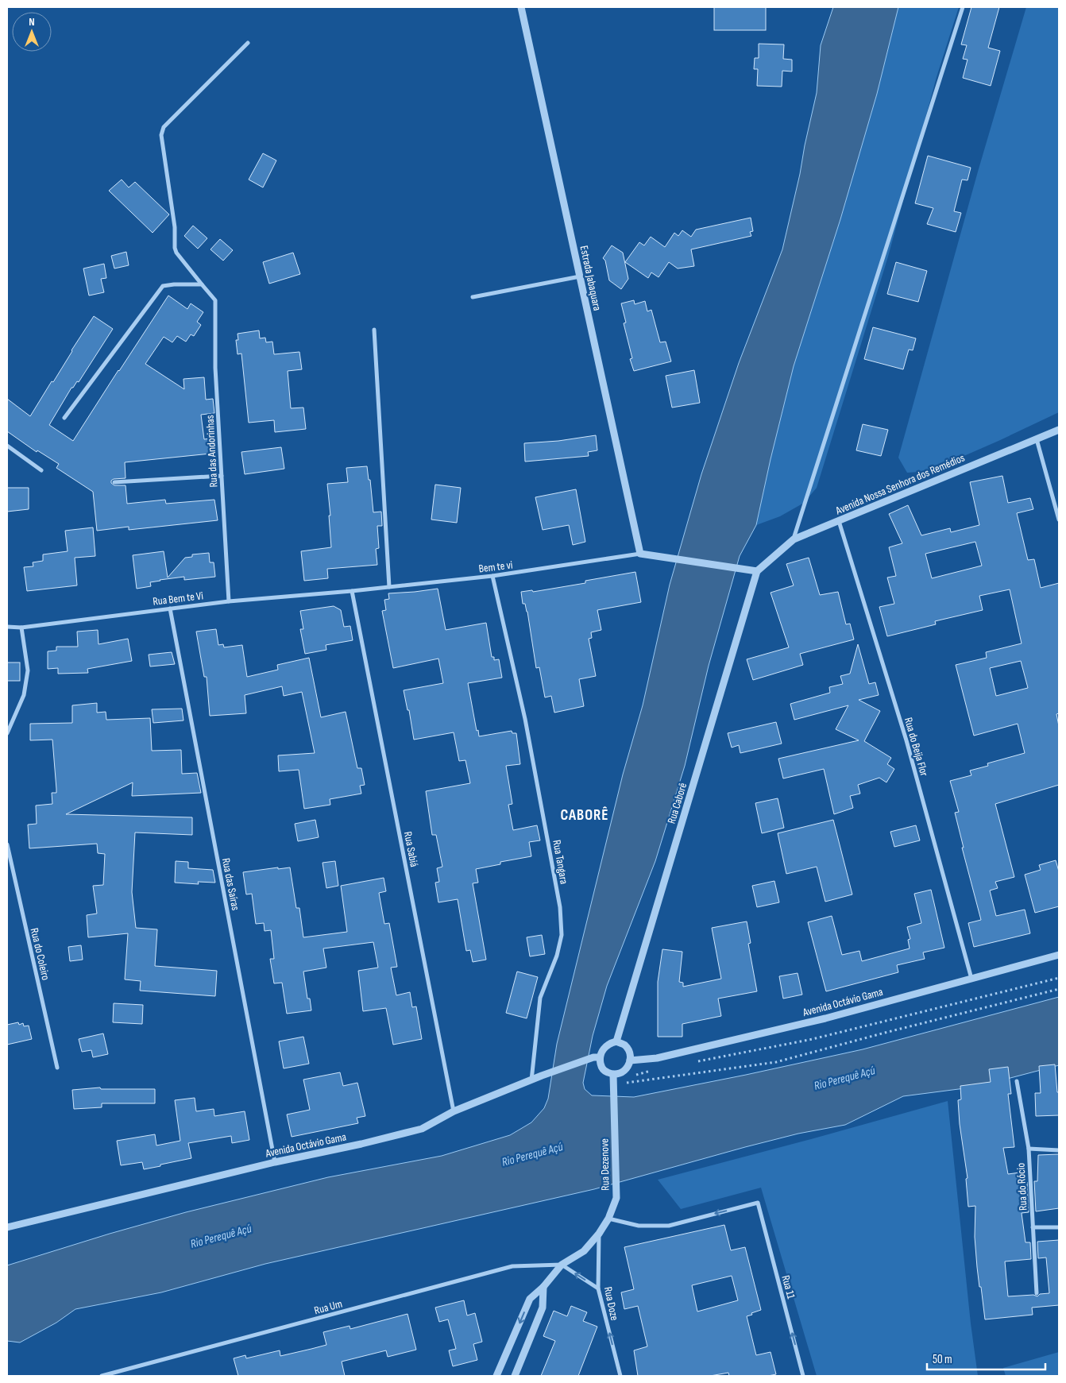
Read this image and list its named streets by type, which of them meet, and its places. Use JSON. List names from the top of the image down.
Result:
{
  "streets": {
    "street": [
      "Estrada Jabaquara",
      "Rua das Andorinhas",
      "Avenida Nossa Senhora dos Remédios",
      "Bem te vi",
      "Rua Bem te Vi",
      "Rua do Beija Flor",
      "Rua Caborê",
      "Rua Sabiá",
      "Rua Tangara",
      "Rua das Saíras",
      "Rua do Coleiro",
      "Avenida Octávio Gama",
      "Rua Dezenove",
      "Rua do Rócio",
      "Rua 11",
      "Rua Doze",
      "Rua Um"
    ]
  },
  "crossings": [
    ["Estrada Jabaquara", "Bem te vi"],
    ["Rua das Andorinhas", "Rua Bem te Vi"],
    ["Avenida Nossa Senhora dos Remédios", "Rua do Beija Flor"],
    ["Avenida Nossa Senhora dos Remédios", "Rua Caborê"],
    ["Bem te vi", "Rua Bem te Vi"],
    ["Bem te vi", "Rua Sabiá"],
    ["Bem te vi", "Rua Tangara"],
    ["Rua Bem te Vi", "Rua Sabiá"],
    ["Rua Bem te Vi", "Rua das Saíras"],
    ["Rua do Beija Flor", "Avenida Octávio Gama"],
    ["Rua Caborê", "Avenida Octávio Gama"],
    ["Rua Caborê", "Rua Dezenove"],
    ["Rua Sabiá", "Avenida Octávio Gama"],
    ["Rua Tangara", "Avenida Octávio Gama"],
    ["Rua das Saíras", "Avenida Octávio Gama"],
    ["Avenida Octávio Gama", "Rua Dezenove"],
    ["Rua Dezenove", "Rua 11"],
    ["Rua Dezenove", "Rua Doze"],
    ["Rua Dezenove", "Rua Um"]
  ],
  "one_way": ["Rua Doze"],
  "districts": ["CABORÊ"],
  "water": ["Rio Perequê Açú"],
  "scale_bar": "50 m",
  "north": "top"
}
